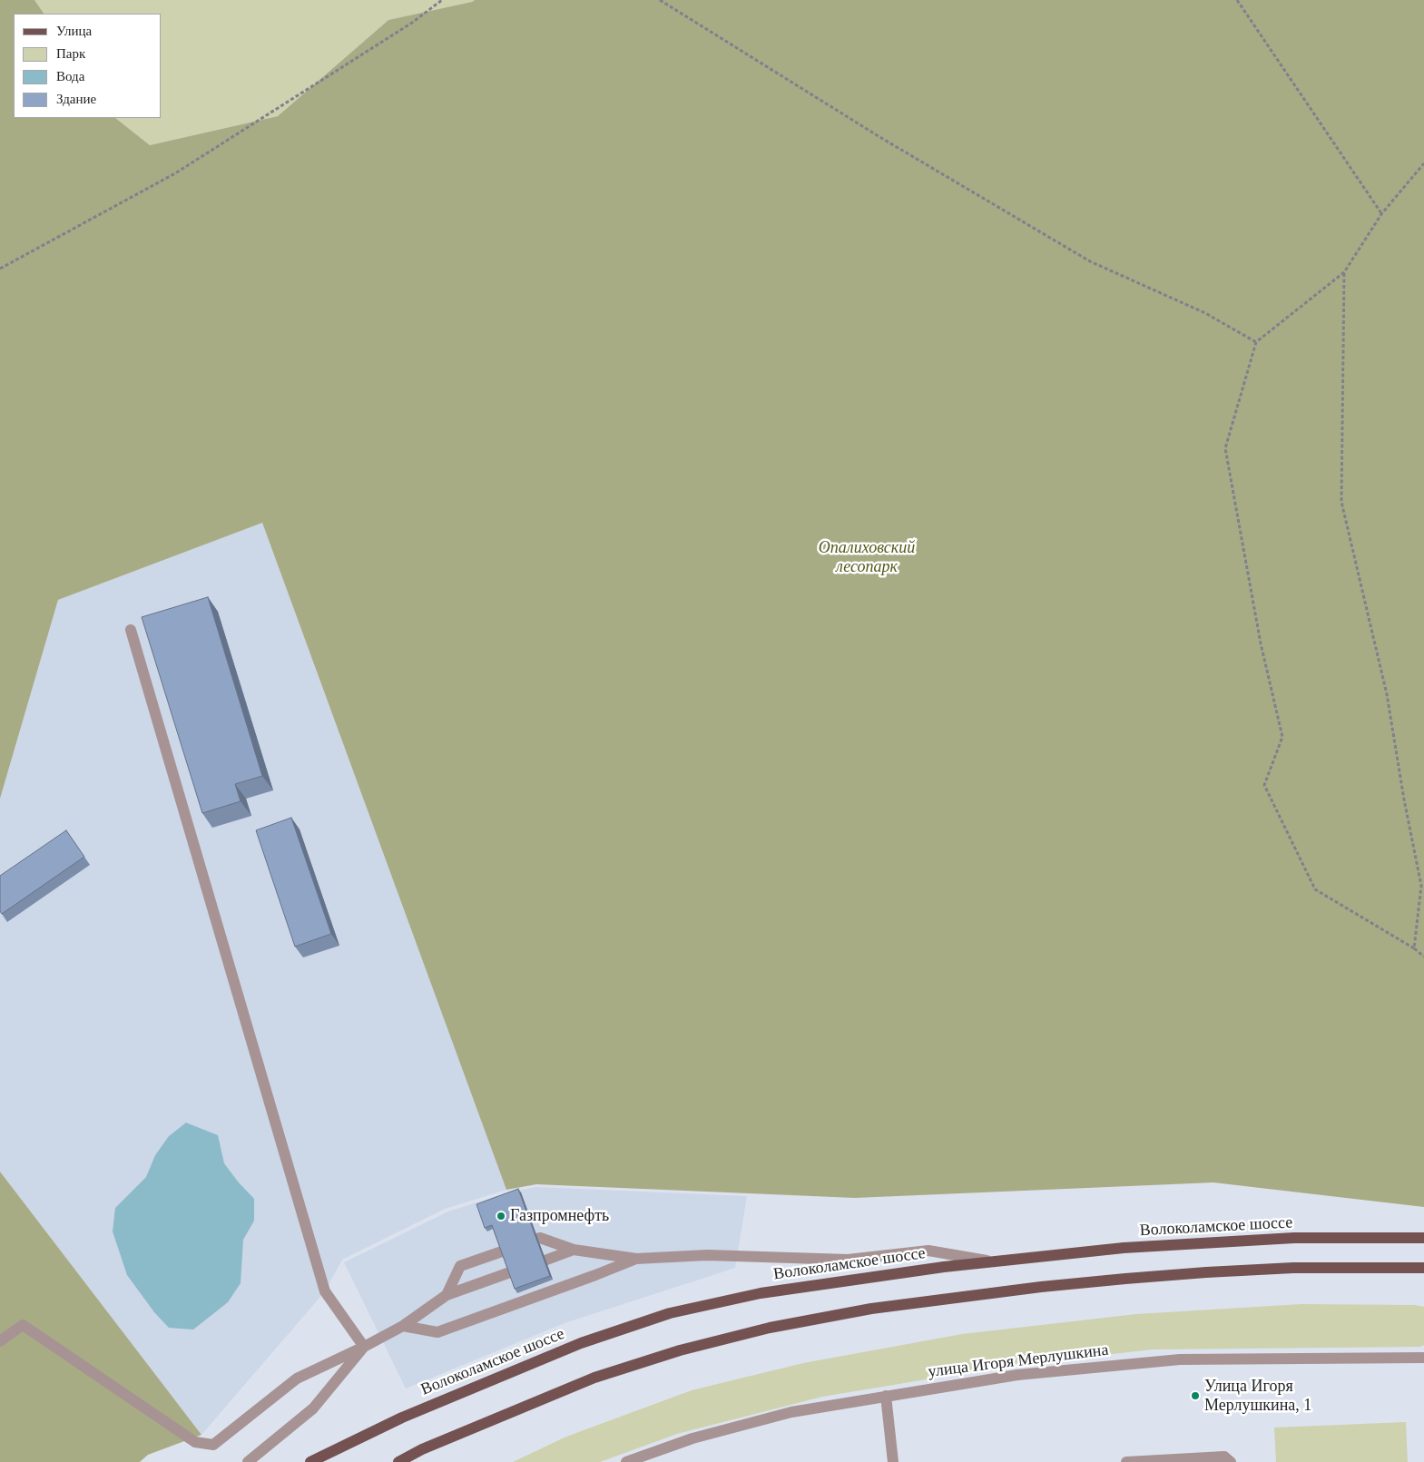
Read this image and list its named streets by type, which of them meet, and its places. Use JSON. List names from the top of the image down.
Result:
{
  "streets": {
    "main road": ["Волоколамское шоссе"],
    "street": ["улица Игоря Мерлушкина"]
  },
  "parks": ["Опалиховский лесопарк"],
  "places": ["Газпромнефть", "Улица Игоря Мерлушкина, 1"],
  "legend": [
    "Улица",
    "Парк",
    "Вода",
    "Здание"
  ]
}
